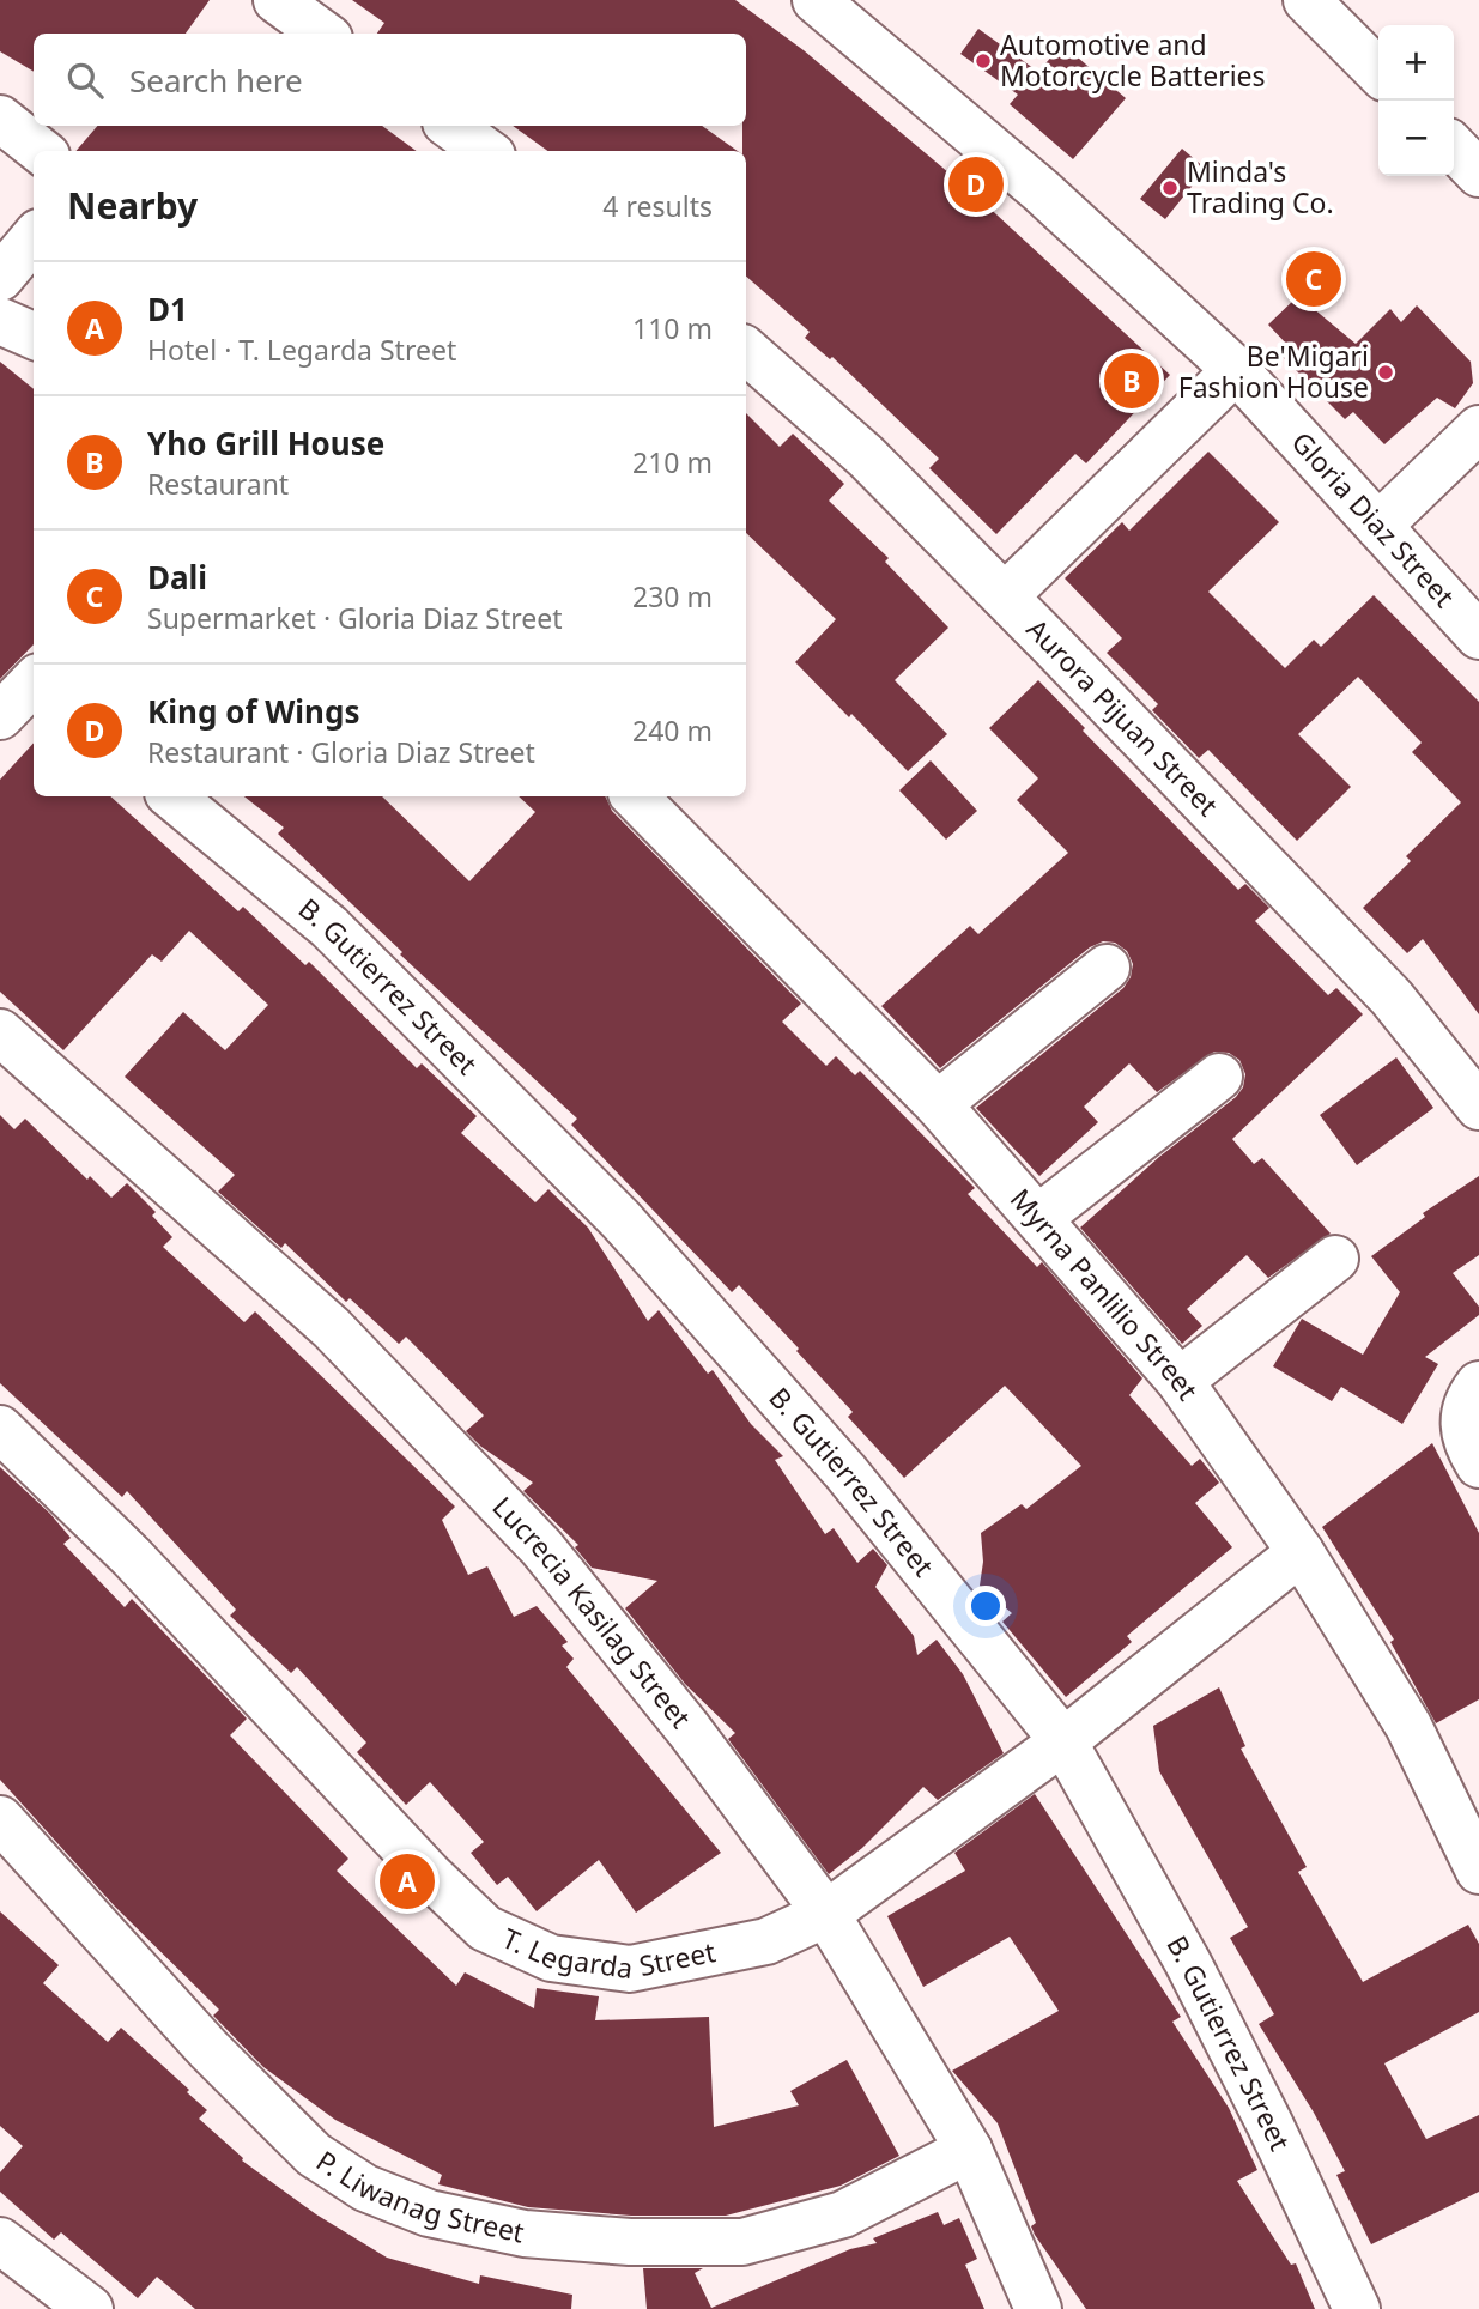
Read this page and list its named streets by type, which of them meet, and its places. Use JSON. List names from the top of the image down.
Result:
{
  "streets": {
    "street": [
      "Gloria Diaz Street",
      "Aurora Pijuan Street",
      "B. Gutierrez Street",
      "Myrna Panlilio Street",
      "Lucrecia Kasilag Street",
      "T. Legarda Street",
      "P. Liwanag Street"
    ]
  },
  "crossings": [
    ["B. Gutierrez Street", "T. Legarda Street"],
    ["Myrna Panlilio Street", "T. Legarda Street"],
    ["Lucrecia Kasilag Street", "T. Legarda Street"],
    ["Lucrecia Kasilag Street", "P. Liwanag Street"]
  ],
  "places": ["Automotive and Motorcycle Batteries", "Minda's Trading Co.", "Be'Migari Fashion House"],
  "page": {
    "map_buttons": ["+", "−"],
    "search": "Search here",
    "heading": ["Nearby", "4 results"],
    "pins": [
      "D",
      "C",
      "B",
      "A"
    ],
    "list": [
      {
        "mark": "A",
        "name": "D1",
        "note": "Hotel · T. Legarda Street",
        "value": "110 m"
      },
      {
        "mark": "B",
        "name": "Yho Grill House",
        "note": "Restaurant",
        "value": "210 m"
      },
      {
        "mark": "C",
        "name": "Dali",
        "note": "Supermarket · Gloria Diaz Street",
        "value": "230 m"
      },
      {
        "mark": "D",
        "name": "King of Wings",
        "note": "Restaurant · Gloria Diaz Street",
        "value": "240 m"
      }
    ]
  }
}
